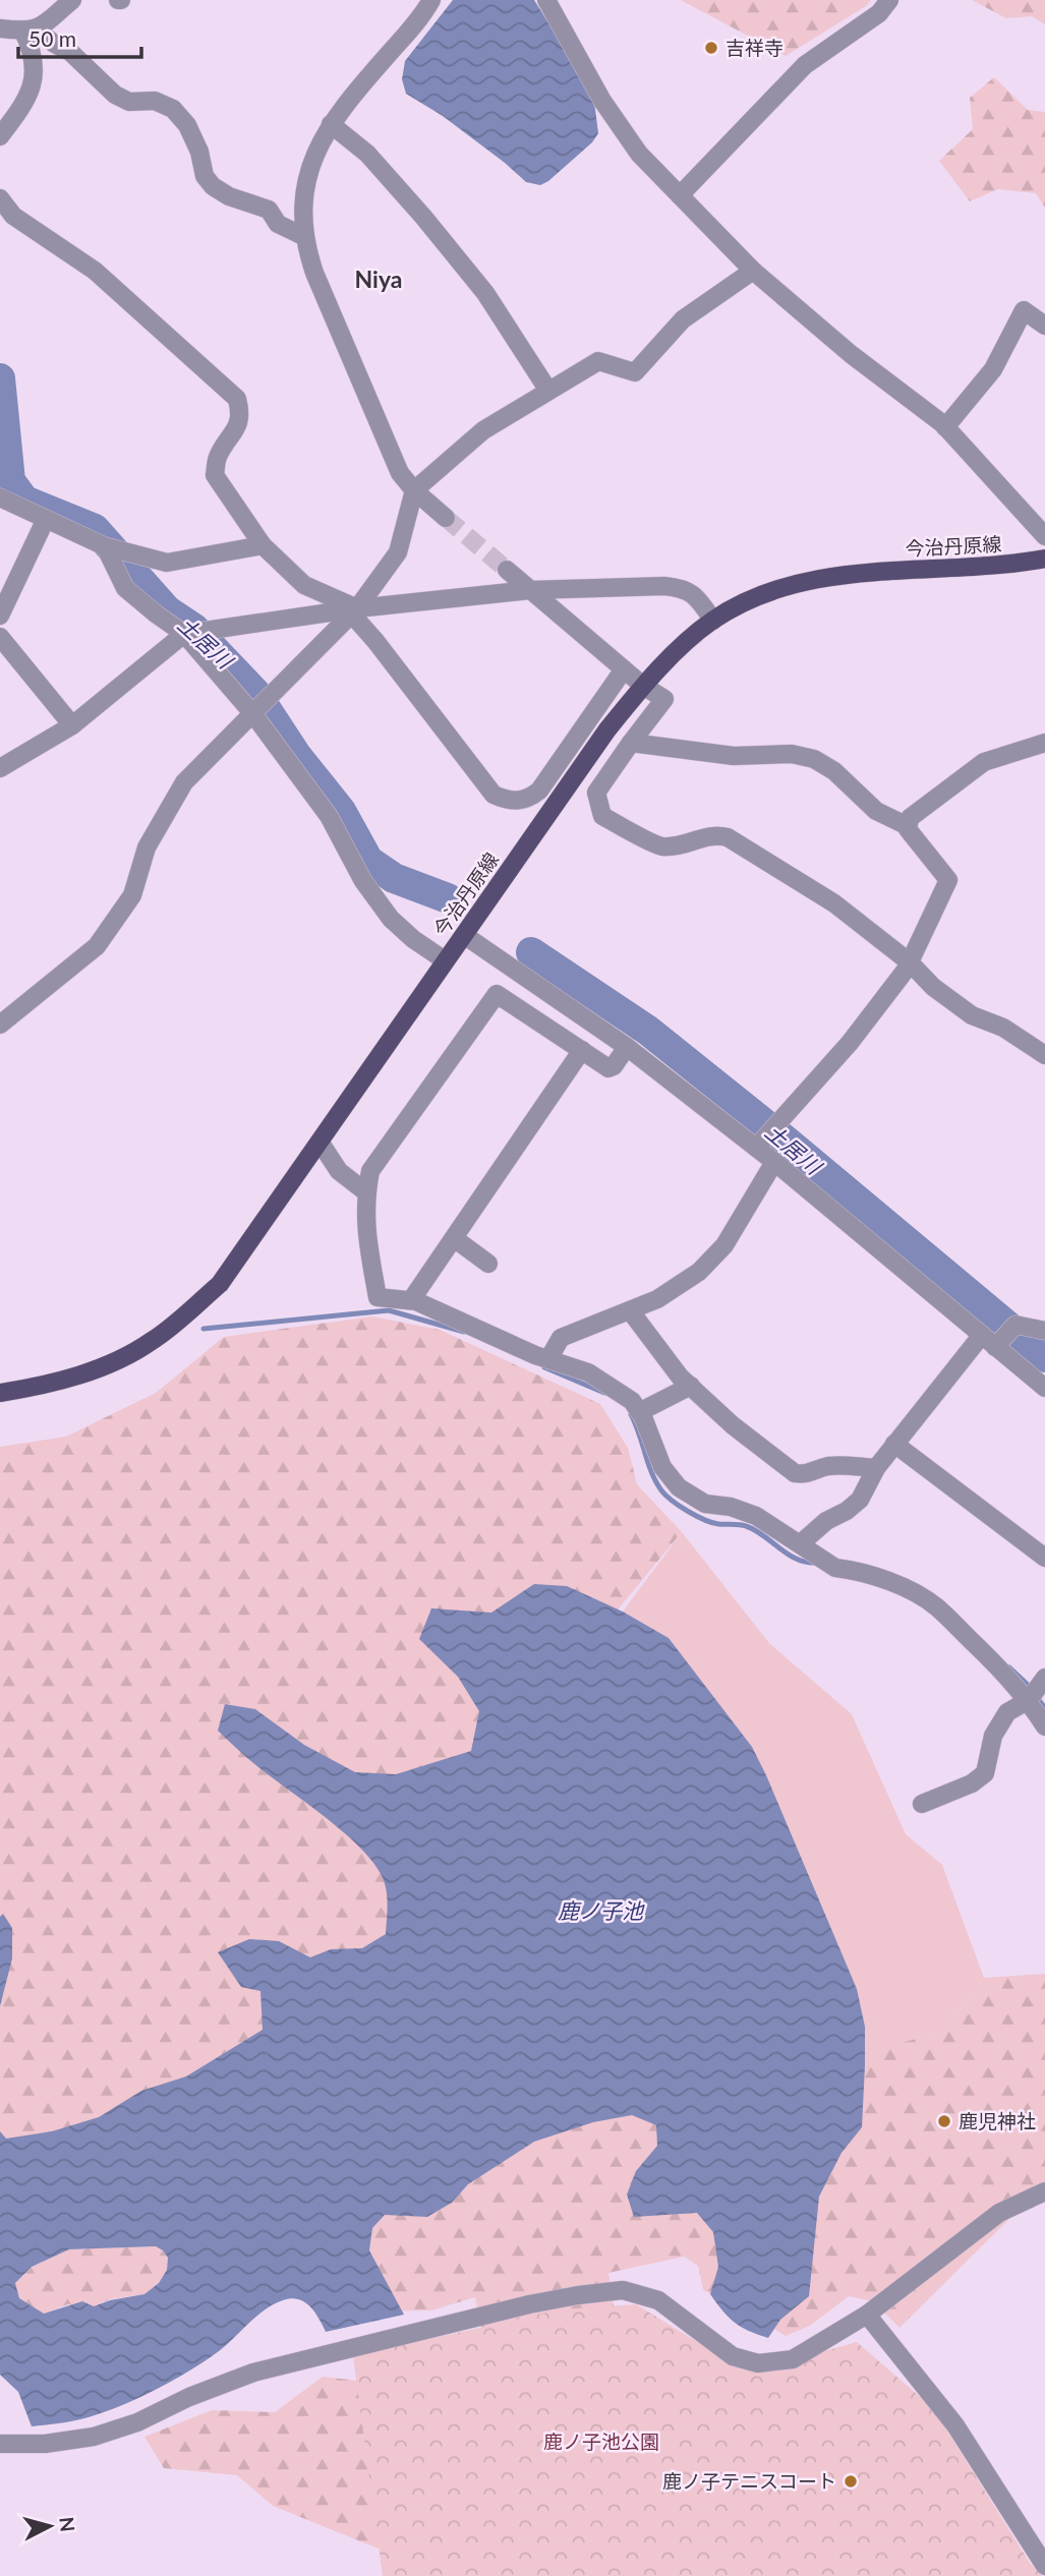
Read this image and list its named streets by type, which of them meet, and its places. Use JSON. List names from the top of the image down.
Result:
{
  "streets": {
    "main road": ["今治丹原線"]
  },
  "districts": ["Niya"],
  "water": ["土居川", "鹿ノ子池"],
  "parks": ["鹿ノ子池公園"],
  "places": ["吉祥寺", "鹿児神社", "鹿ノ子テニスコート"],
  "scale_bar": "50 m",
  "north": "right"
}
